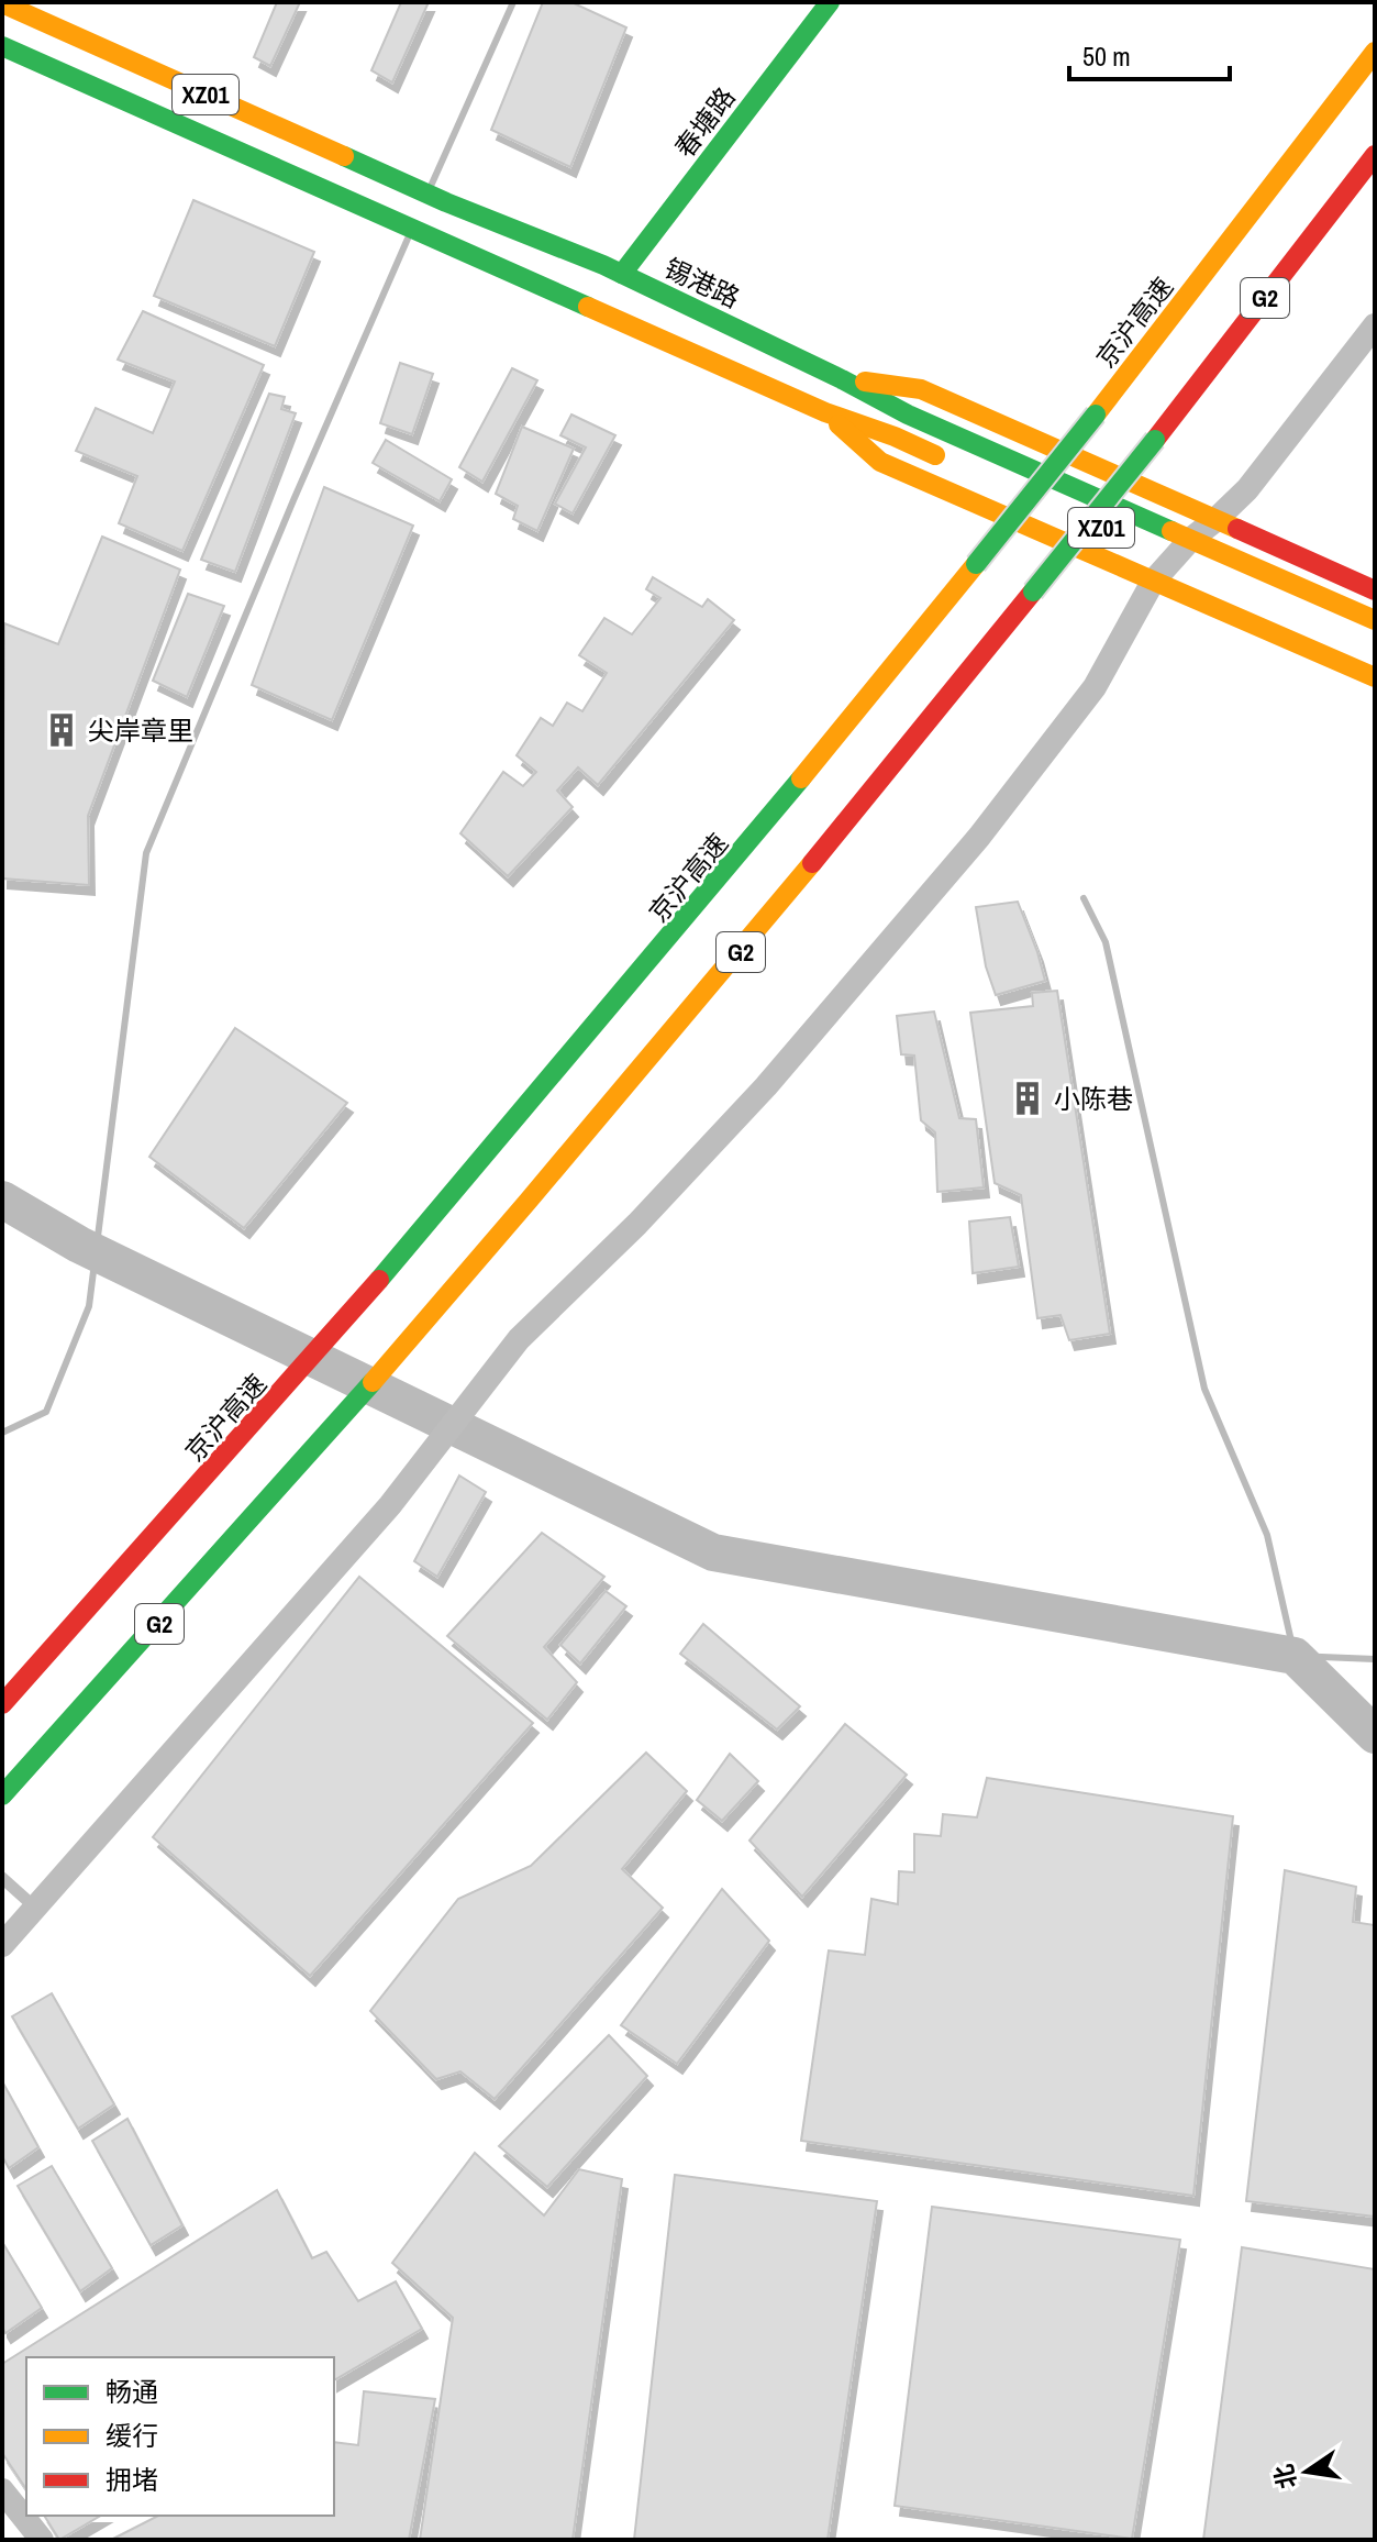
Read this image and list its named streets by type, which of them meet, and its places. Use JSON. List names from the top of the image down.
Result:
{
  "streets": {
    "main road": [
      "XZ01",
      "春塘路",
      "锡港路",
      "G2",
      "京沪高速"
    ]
  },
  "crossings": [
    ["春塘路", "锡港路"]
  ],
  "places": {
    "building": ["尖岸章里", "小陈巷"]
  },
  "legend": ["畅通", "缓行", "拥堵"],
  "scale_bar": "50 m",
  "north": "left"
}
